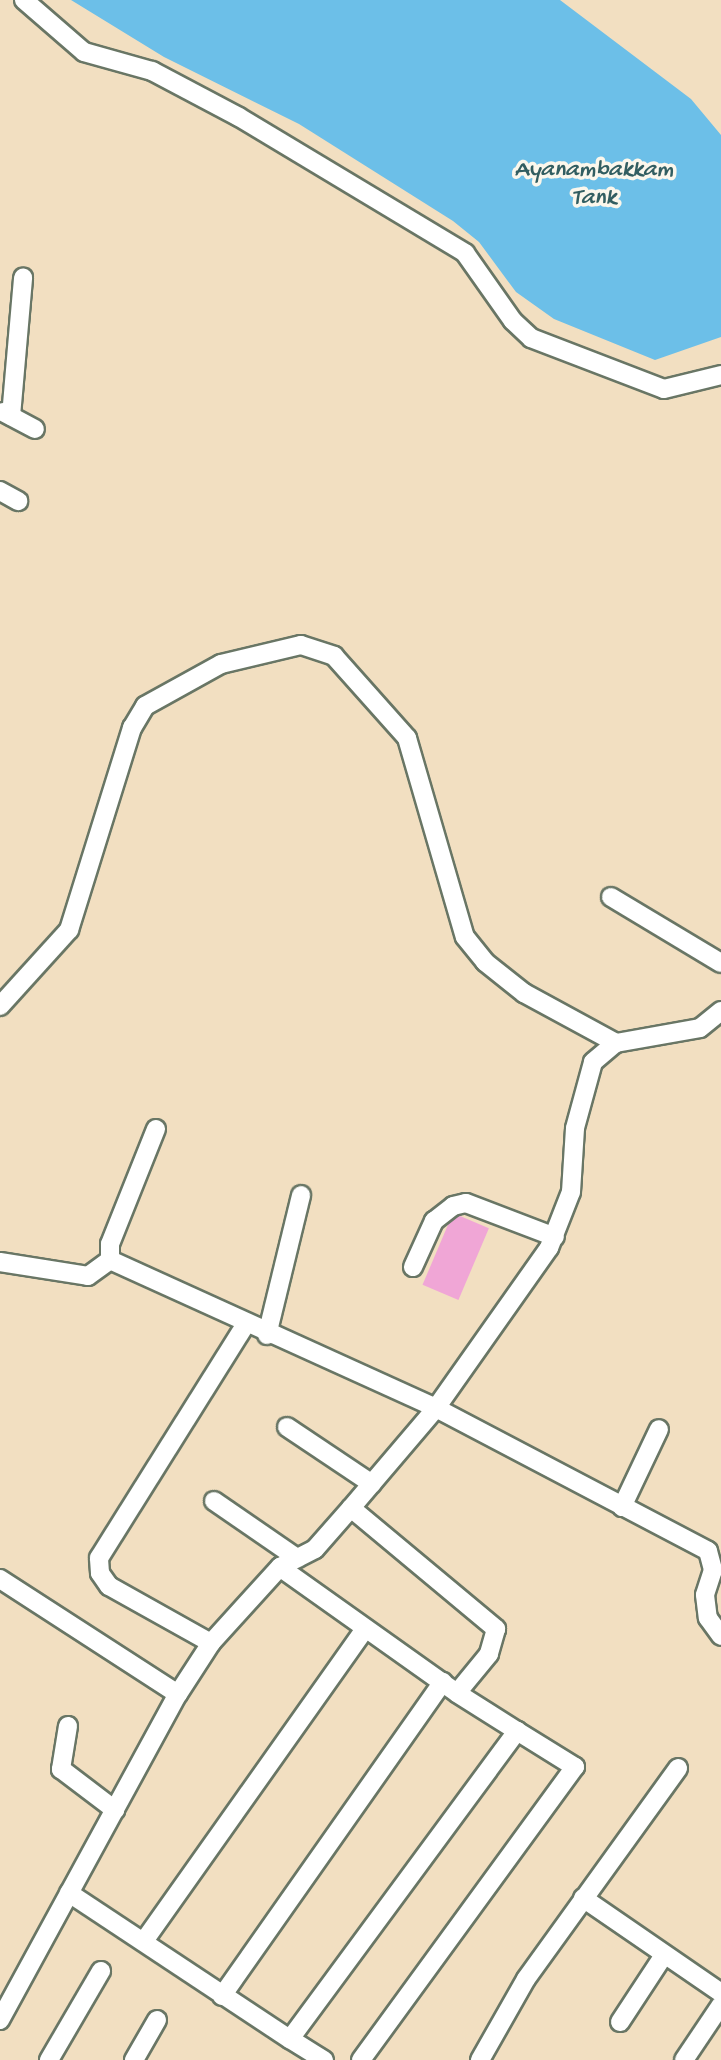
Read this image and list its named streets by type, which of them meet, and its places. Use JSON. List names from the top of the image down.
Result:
{
  "water": ["Ayanambakkam Tank"]
}
